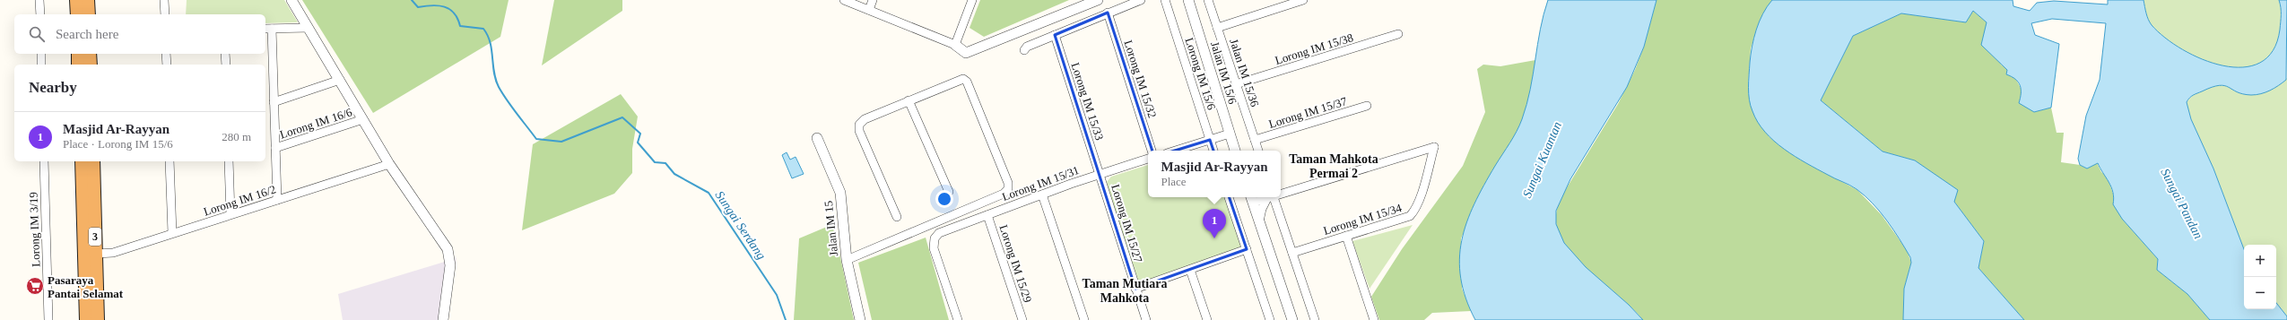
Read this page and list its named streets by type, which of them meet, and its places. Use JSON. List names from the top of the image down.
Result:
{
  "streets": {
    "highway": ["3"],
    "street": [
      "Lorong IM 15/38",
      "Jalan IM 15/6",
      "Jalan IM 15/36",
      "Lorong IM 15/6",
      "Lorong IM 15/32",
      "Lorong IM 15/33",
      "Lorong IM 15/37",
      "Lorong IM 16/6",
      "Lorong IM 15/31",
      "Lorong IM 16/2",
      "Lorong IM 15/34",
      "Lorong IM 15/27",
      "Jalan IM 15",
      "Lorong IM 3/19",
      "Lorong IM 15/29"
    ]
  },
  "crossings": [
    ["Lorong IM 15/38", "Jalan IM 15/36"],
    ["Jalan IM 15/36", "Lorong IM 15/37"],
    ["Lorong IM 15/33", "Lorong IM 15/31"],
    ["Lorong IM 15/33", "Lorong IM 15/27"],
    ["Lorong IM 15/31", "Lorong IM 15/27"],
    ["Lorong IM 15/31", "Lorong IM 15/29"],
    ["Lorong IM 16/2", "3"]
  ],
  "districts": ["Taman Mahkota Permai 2", "Taman Mutiara Mahkota"],
  "water": ["Sungai Kuantan", "Sungai Pandan", "Sungai Serdang"],
  "places": {
    "supermarket": ["Pasaraya Pantai Selamat"]
  },
  "page": {
    "search": "Search here",
    "heading": "Nearby",
    "list": [
      {
        "mark": "1",
        "name": "Masjid Ar-Rayyan",
        "note": "Place · Lorong IM 15/6",
        "value": "280 m"
      }
    ],
    "popup": ["Masjid Ar-Rayyan", "Place"],
    "pins": "1",
    "map_buttons": ["+", "−"]
  }
}
